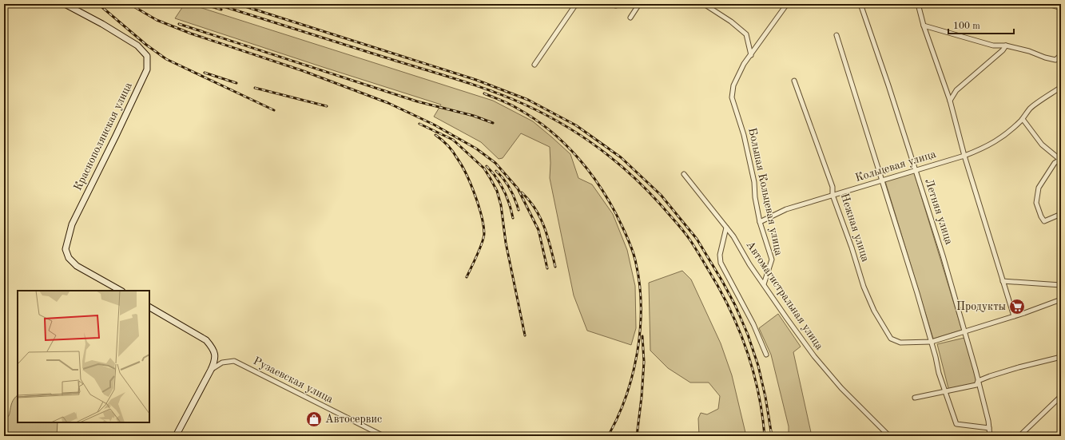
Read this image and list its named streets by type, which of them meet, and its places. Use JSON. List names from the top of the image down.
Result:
{
  "streets": {
    "street": [
      "Краснополянская улица",
      "Кольцевая улица",
      "Большая Кольцевая улица",
      "Летняя улица",
      "Нежная улица",
      "Автомагистральная улица",
      "Рузаевская улица"
    ]
  },
  "crossings": [
    ["Кольцевая улица", "Большая Кольцевая улица"],
    ["Кольцевая улица", "Летняя улица"],
    ["Кольцевая улица", "Нежная улица"],
    ["Большая Кольцевая улица", "Автомагистральная улица"]
  ],
  "places": {
    "supermarket": ["Продукты"],
    "shop": ["Автосервис"]
  },
  "scale_bar": "100 m"
}
